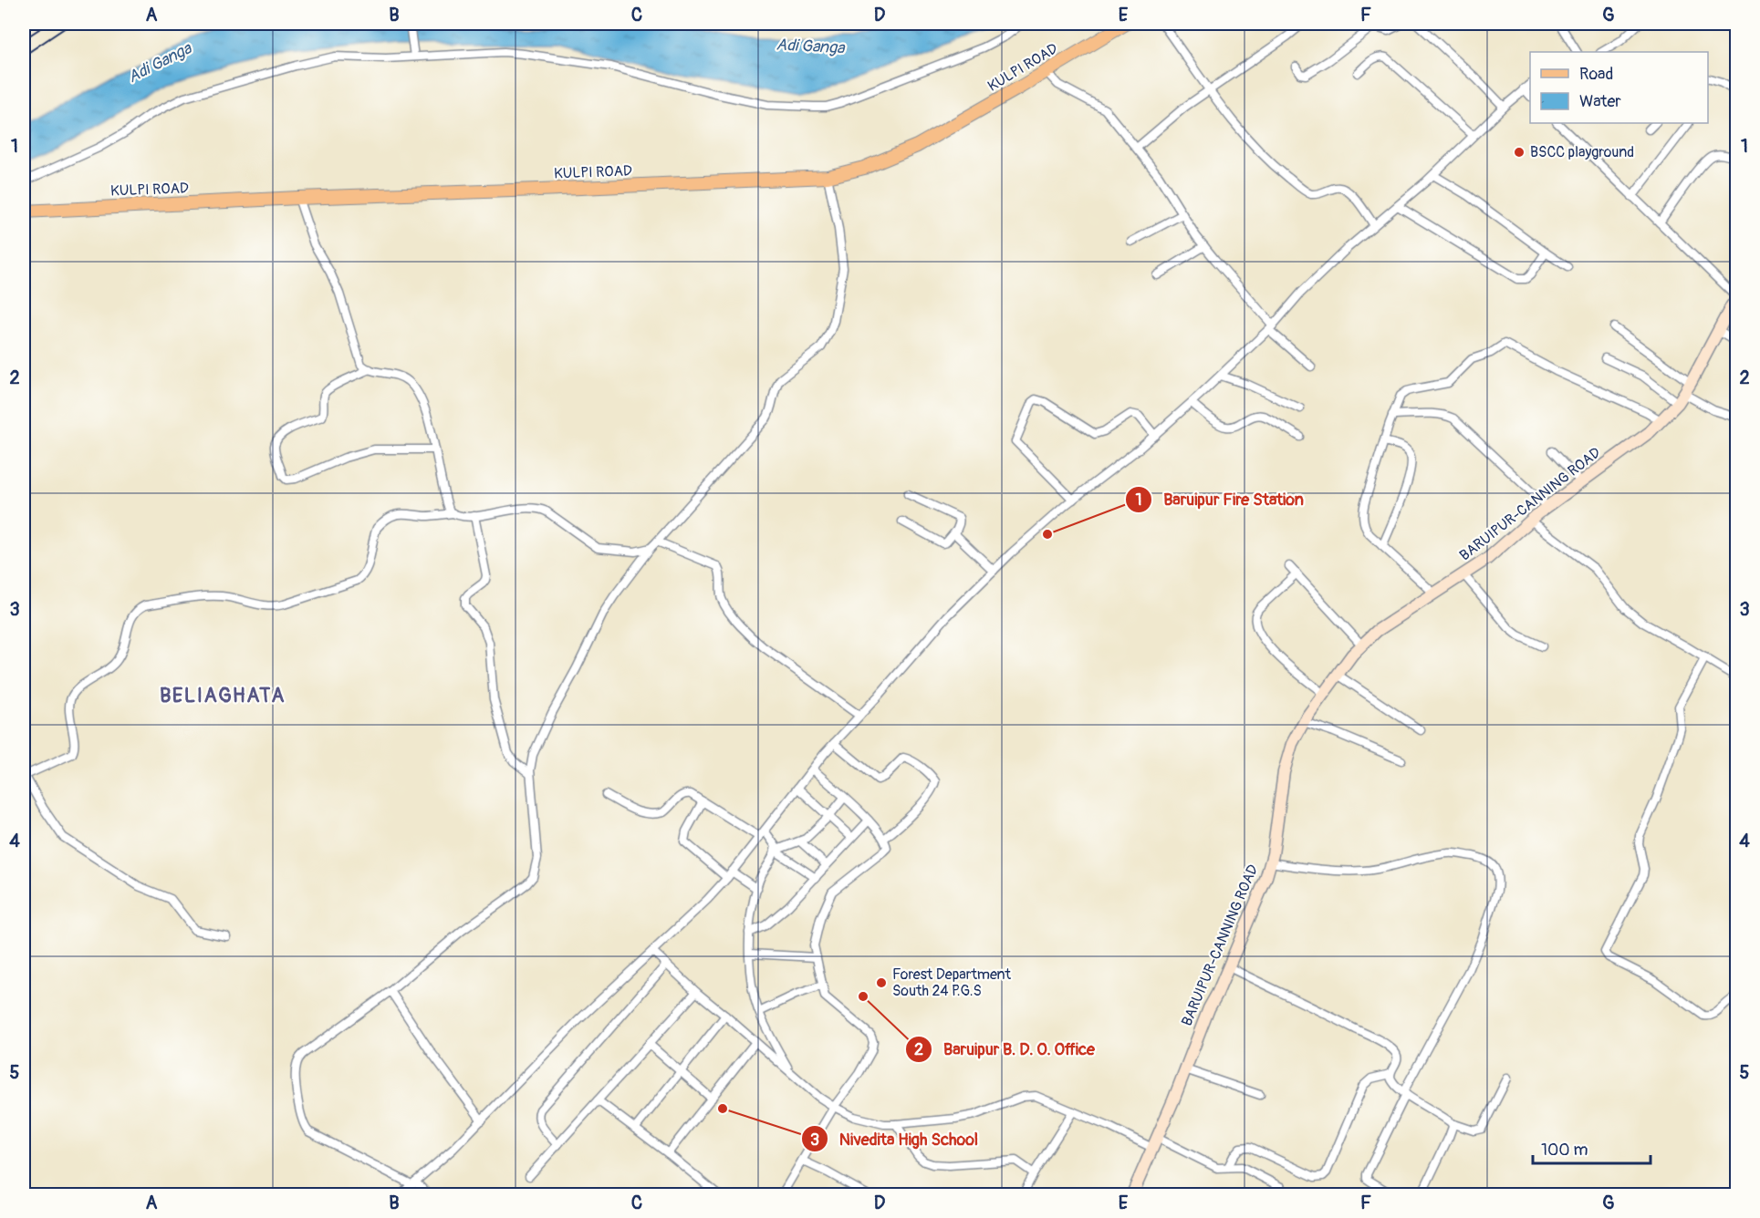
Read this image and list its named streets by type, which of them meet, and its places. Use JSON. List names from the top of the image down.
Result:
{
  "streets": {
    "main road": ["KULPI ROAD", "BARUIPUR-CANNING ROAD"]
  },
  "districts": ["BELIAGHATA"],
  "water": ["Adi Ganga"],
  "places": [
    "BSCC playground",
    "Baruipur Fire Station",
    "Forest Department South 24 P.G.S",
    "Baruipur B. D. O. Office",
    "Nivedita High School"
  ],
  "legend": ["Road", "Water"],
  "scale_bar": "100 m",
  "grid": {
    "columns": [
      "A",
      "B",
      "C",
      "D",
      "E",
      "F",
      "G"
    ],
    "rows": [
      "1",
      "2",
      "3",
      "4",
      "5"
    ]
  }
}
